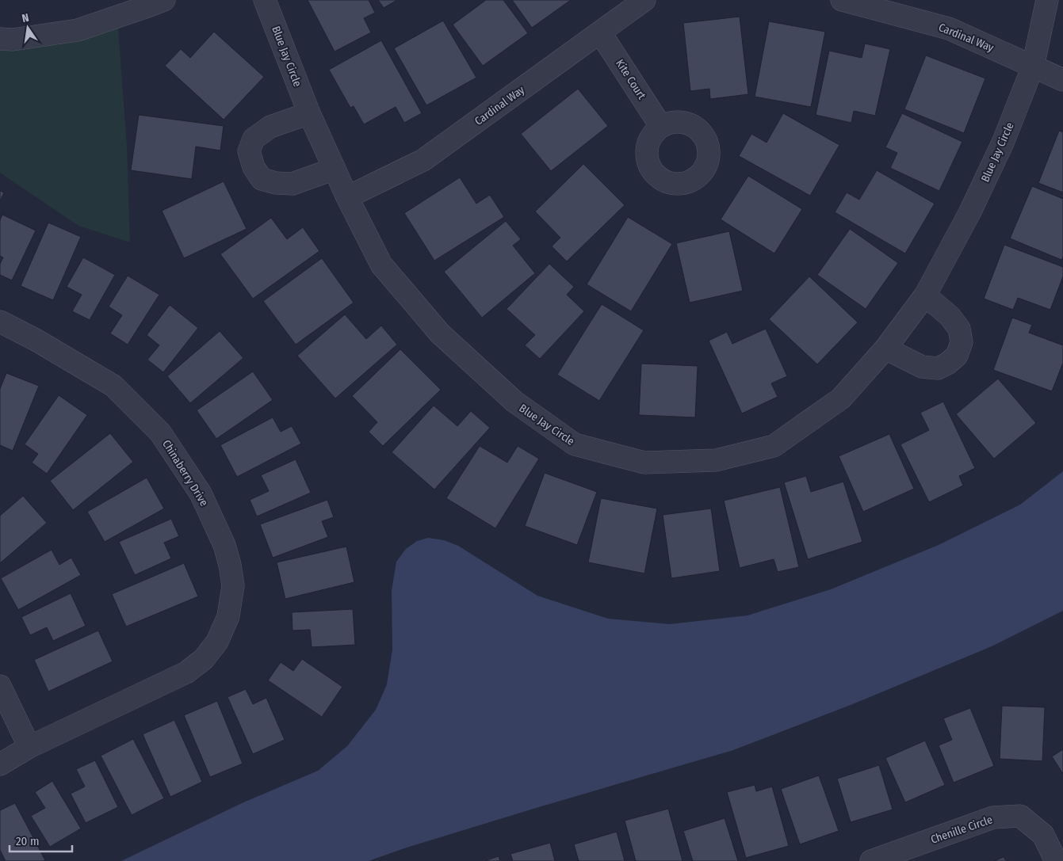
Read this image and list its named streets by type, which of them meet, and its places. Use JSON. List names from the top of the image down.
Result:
{
  "streets": {
    "street": [
      "Cardinal Way",
      "Blue Jay Circle",
      "Kite Court",
      "Chinaberry Drive",
      "Chenille Circle"
    ]
  },
  "crossings": [
    ["Cardinal Way", "Blue Jay Circle"],
    ["Cardinal Way", "Kite Court"]
  ],
  "scale_bar": "20 m",
  "north": "top"
}
